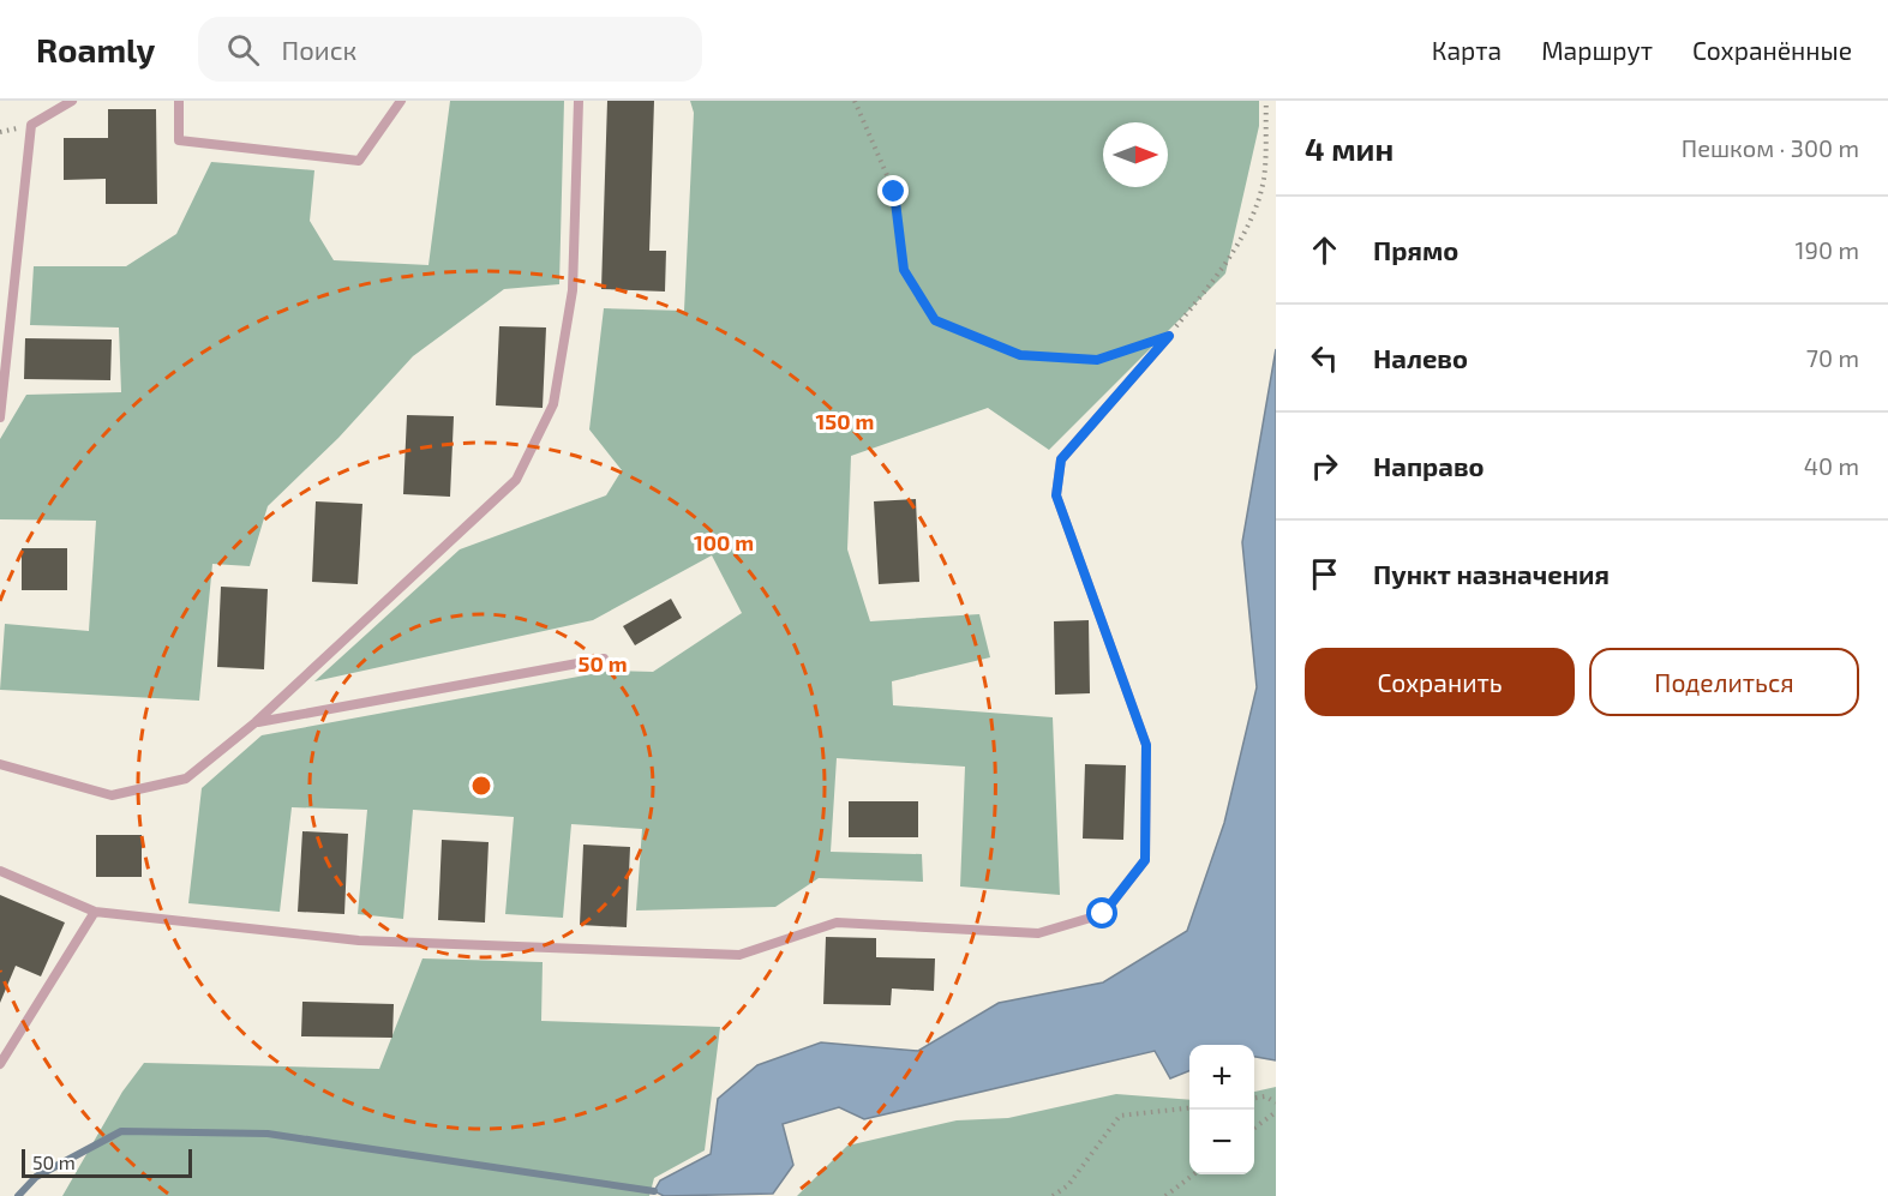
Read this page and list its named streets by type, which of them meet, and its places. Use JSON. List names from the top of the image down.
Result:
{
  "scale_bar": "50 m",
  "north": "right",
  "page": {
    "header": "Roamly",
    "search": "Поиск",
    "nav": ["Карта", "Маршрут", "Сохранённые"],
    "heading": ["4 мин", "Пешком · 300 m"],
    "list": [
      ["Прямо", "190 m"],
      ["Налево", "70 m"],
      ["Направо", "40 m"],
      "Пункт назначения"
    ],
    "buttons": ["Сохранить", "Поделиться"],
    "map_buttons": ["+", "−"],
    "scale": "50 m"
  },
  "rings": ["150 m", "100 m", "50 m"]
}
